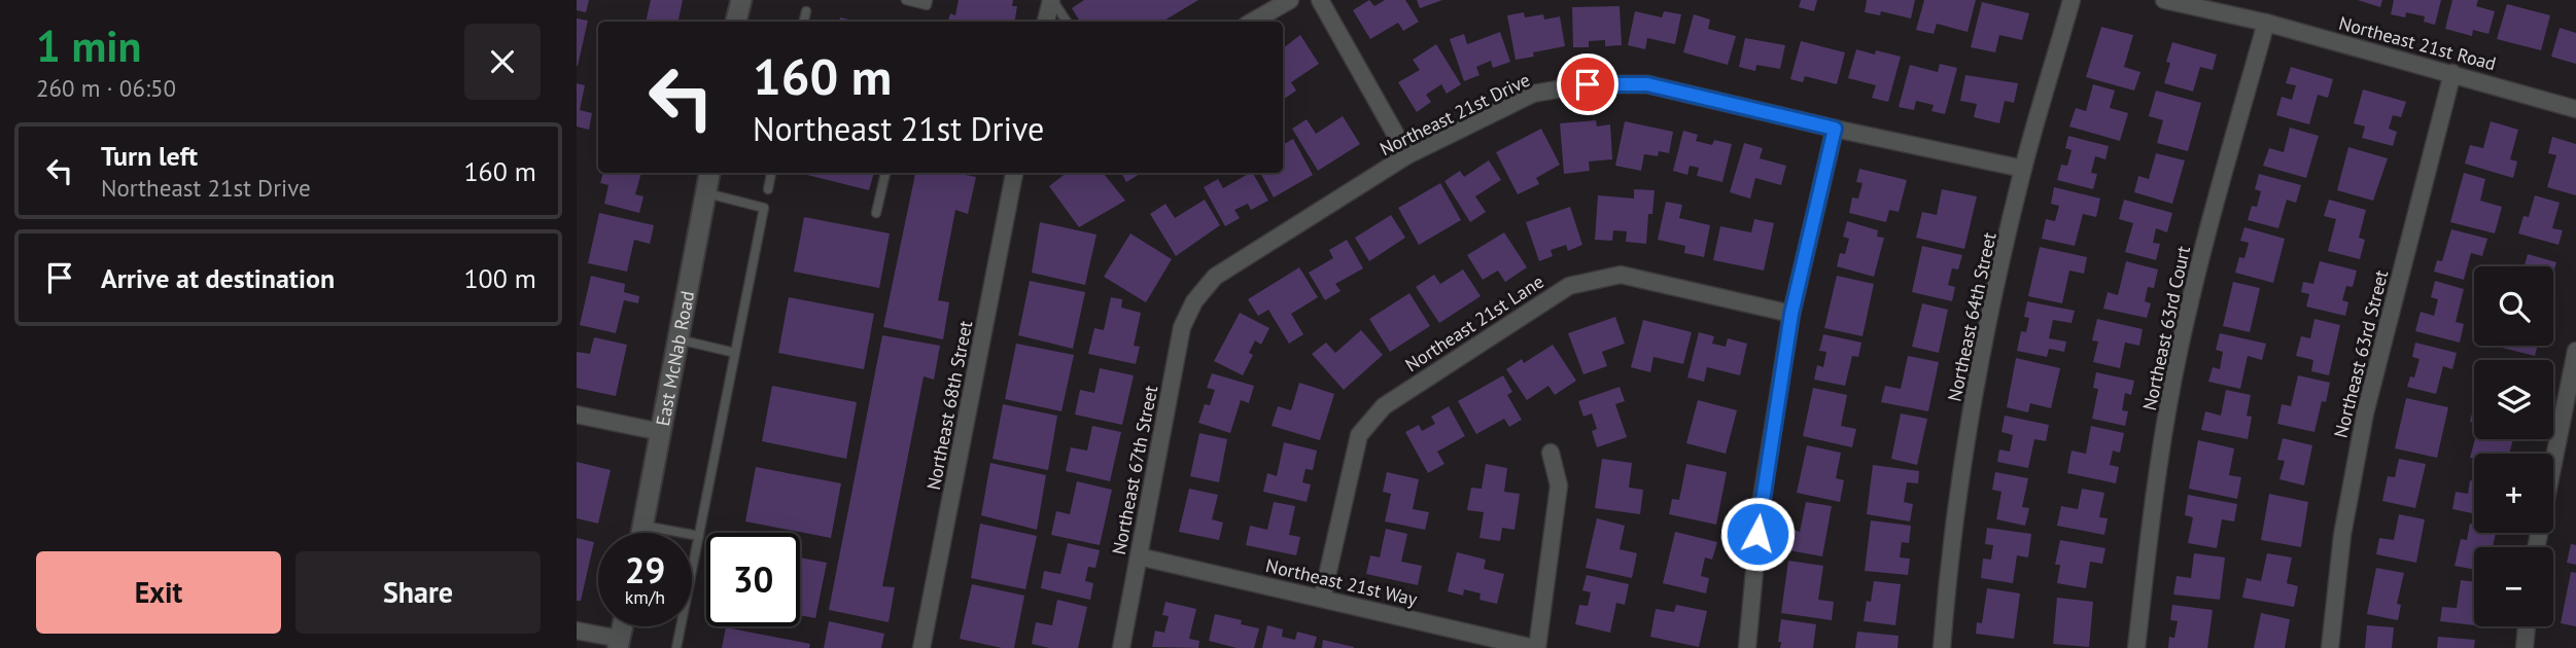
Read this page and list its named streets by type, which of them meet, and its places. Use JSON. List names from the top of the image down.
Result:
{
  "streets": {
    "street": [
      "Northeast 21st Road",
      "Northeast 21st Drive",
      "Northeast 64th Street",
      "Northeast 21st Lane",
      "Northeast 63rd Court",
      "Northeast 63rd Street",
      "East McNab Road",
      "Northeast 68th Street",
      "Northeast 67th Street",
      "Northeast 21st Way"
    ]
  },
  "crossings": [
    ["Northeast 21st Road", "Northeast 63rd Court"],
    ["Northeast 21st Road", "Northeast 63rd Street"],
    ["Northeast 21st Drive", "Northeast 64th Street"],
    ["Northeast 21st Drive", "Northeast 67th Street"],
    ["Northeast 21st Lane", "Northeast 21st Way"],
    ["Northeast 67th Street", "Northeast 21st Way"]
  ],
  "page": {
    "heading": ["1 min", "260 m · 06:50"],
    "turn": ["160 m", "Northeast 21st Drive"],
    "list": [
      {
        "name": "Turn left",
        "note": "Northeast 21st Drive",
        "value": "160 m"
      },
      {
        "name": "Arrive at destination",
        "value": "100 m"
      }
    ],
    "map_buttons": ["+", "−"],
    "speed": "29 km/h",
    "limit": "30",
    "buttons": ["Exit", "Share"]
  }
}
